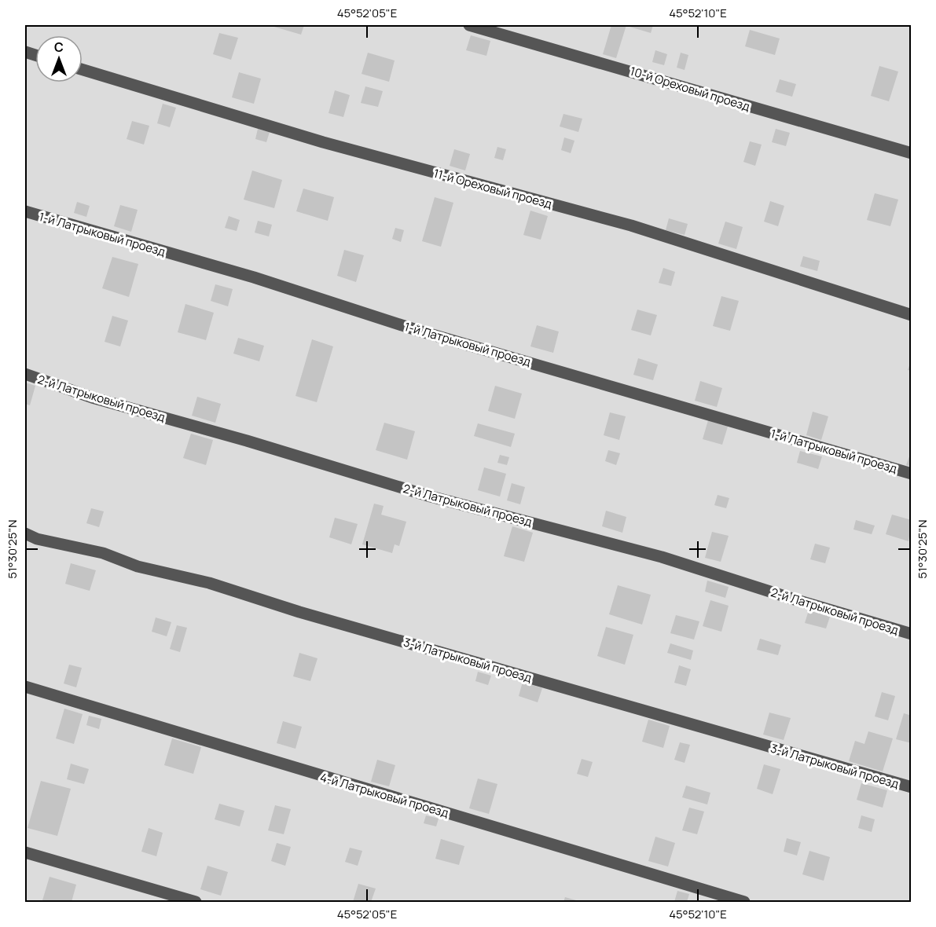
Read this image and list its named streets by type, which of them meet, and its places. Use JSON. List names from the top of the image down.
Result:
{
  "streets": {
    "lane": [
      "10-й Ореховый проезд",
      "11-й Ореховый проезд",
      "1-й Латрыковый проезд",
      "2-й Латрыковый проезд",
      "3-й Латрыковый проезд",
      "4-й Латрыковый проезд"
    ]
  },
  "north": "top",
  "coordinates": ["45°52'05\"E", "45°52'10\"E", "51°30'25\"N"]
}
